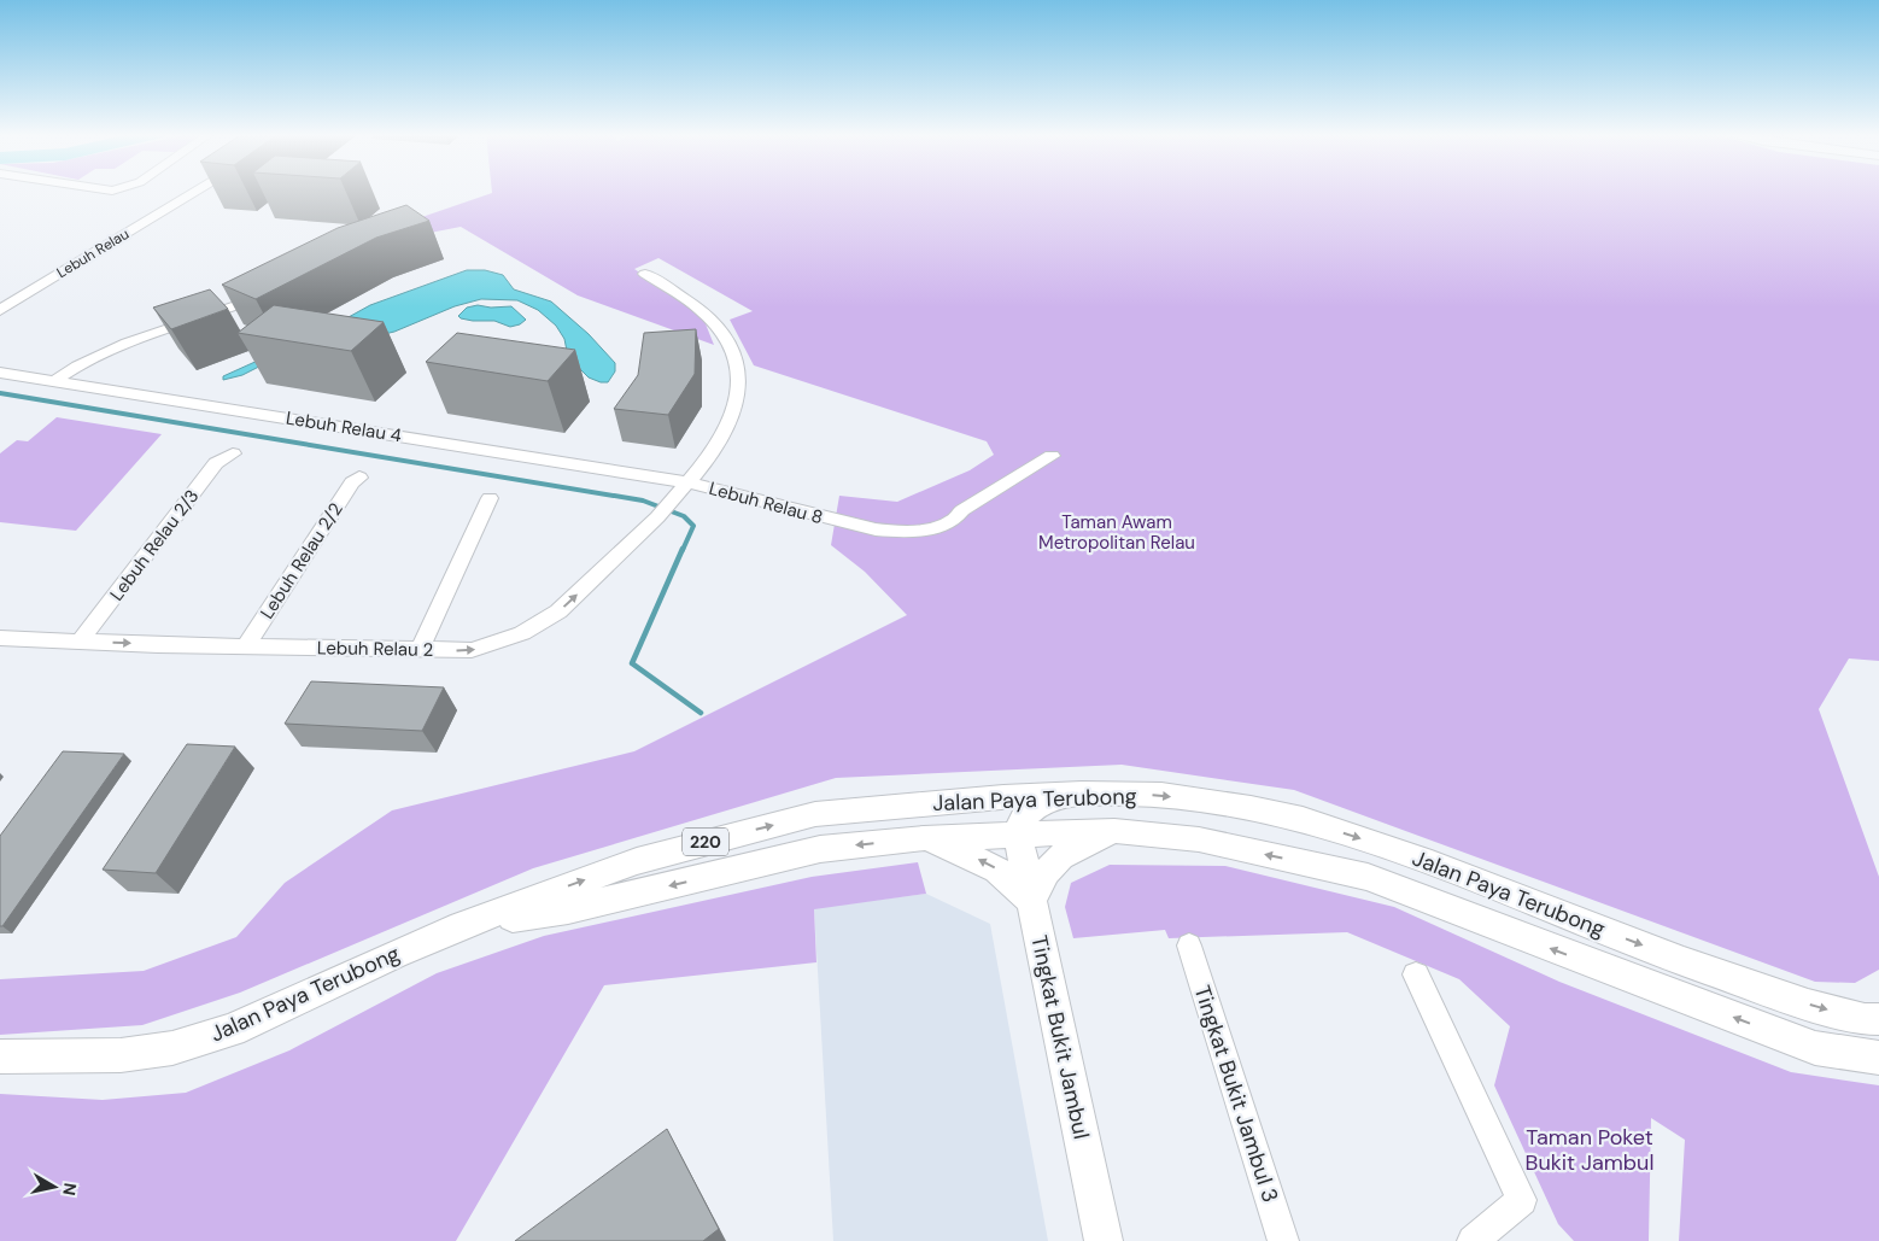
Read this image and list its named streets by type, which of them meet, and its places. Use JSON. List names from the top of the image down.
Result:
{
  "streets": {
    "main road": ["Jalan Paya Terubong", "220", "Tingkat Bukit Jambul"],
    "street": [
      "Lebuh Relau",
      "Lebuh Relau 4",
      "Lebuh Relau 8",
      "Lebuh Relau 2/3",
      "Lebuh Relau 2/2",
      "Lebuh Relau 2",
      "Tingkat Bukit Jambul 3"
    ]
  },
  "crossings": [
    ["Lebuh Relau 4", "Lebuh Relau 8"],
    ["Lebuh Relau 4", "Lebuh Relau 2"],
    ["Lebuh Relau 8", "Lebuh Relau 2"],
    ["Lebuh Relau 2/3", "Lebuh Relau 2"],
    ["Lebuh Relau 2/2", "Lebuh Relau 2"],
    ["Jalan Paya Terubong", "Tingkat Bukit Jambul"]
  ],
  "one_way": ["Lebuh Relau 2"],
  "parks": ["Taman Awam Metropolitan Relau", "Taman Poket Bukit Jambul"],
  "north": "right"
}
